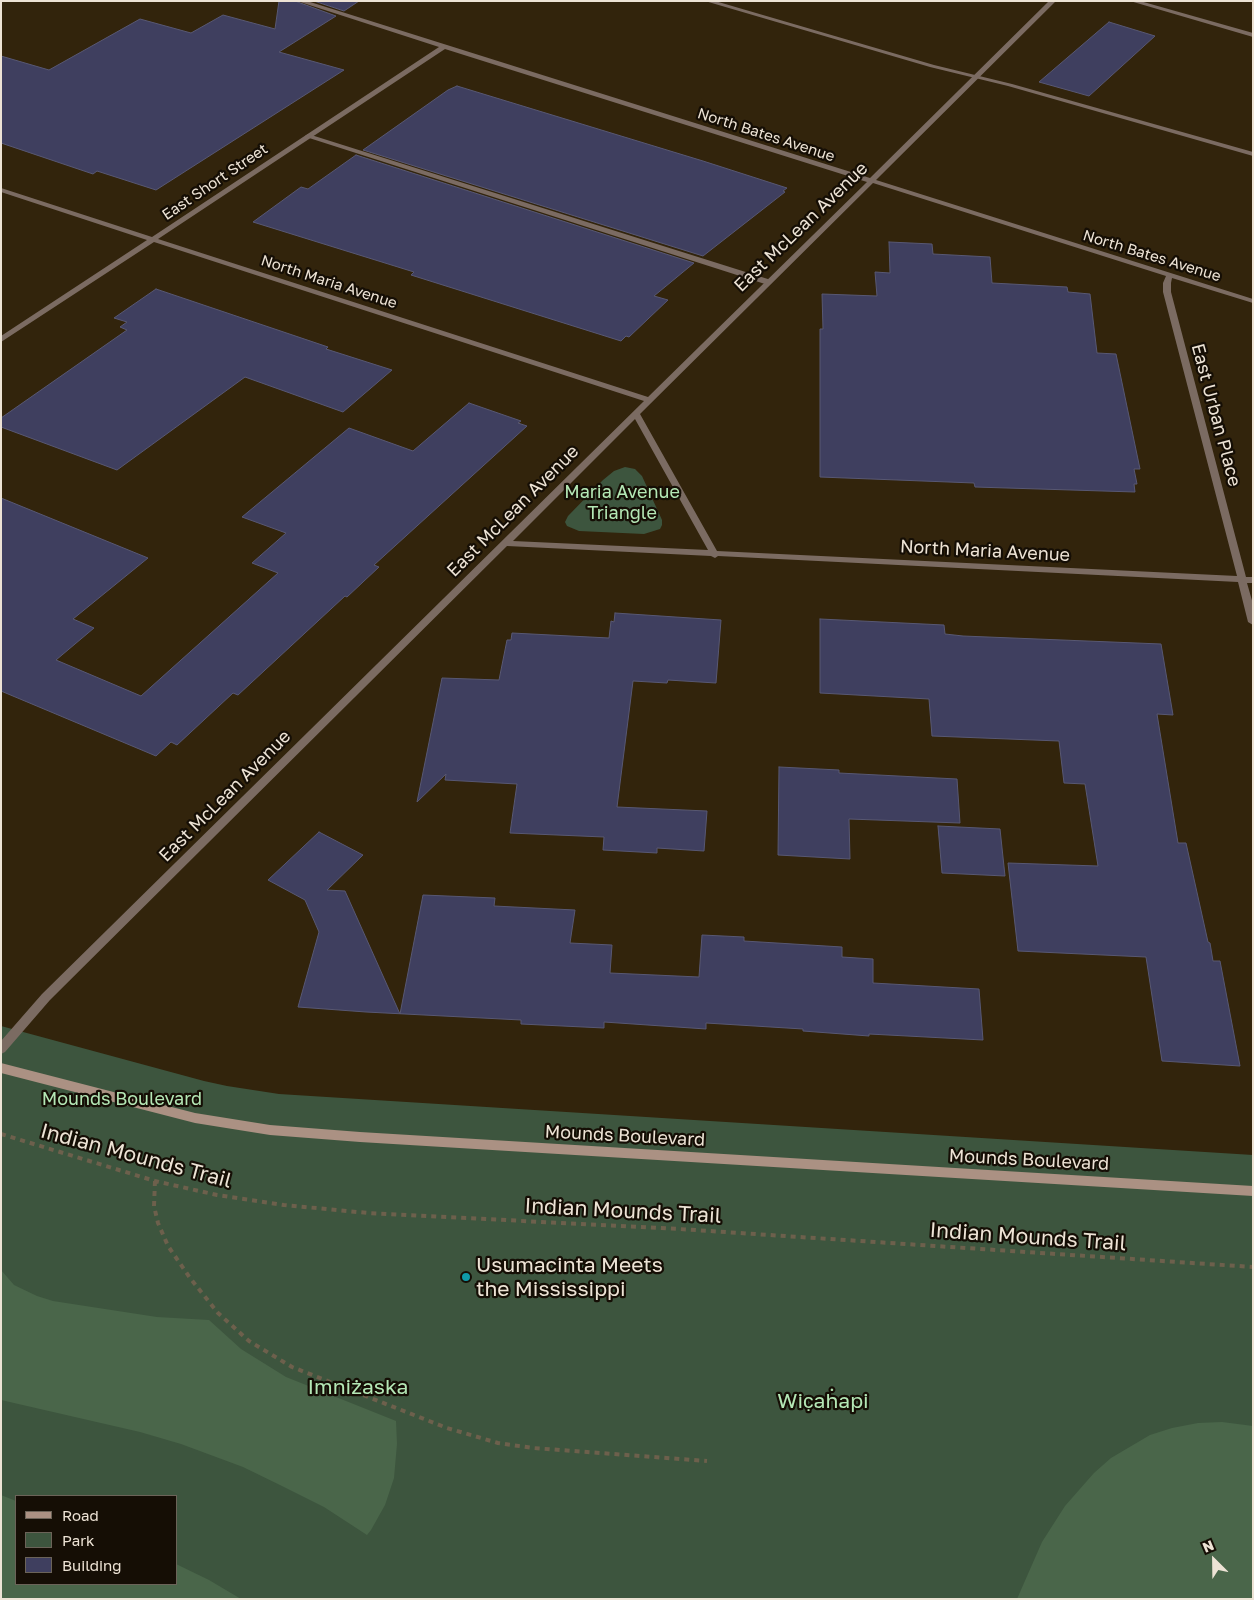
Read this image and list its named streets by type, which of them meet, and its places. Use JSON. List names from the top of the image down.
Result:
{
  "streets": {
    "street": [
      "North Bates Avenue",
      "East Short Street",
      "East McLean Avenue",
      "North Maria Avenue",
      "East Urban Place",
      "Mounds Boulevard"
    ],
    "path": ["Indian Mounds Trail"]
  },
  "crossings": [
    ["North Bates Avenue", "East Short Street"],
    ["North Bates Avenue", "East McLean Avenue"],
    ["North Bates Avenue", "East Urban Place"],
    ["East Short Street", "North Maria Avenue"],
    ["East McLean Avenue", "North Maria Avenue"],
    ["North Maria Avenue", "East Urban Place"]
  ],
  "parks": [
    "Maria Avenue Triangle",
    "Mounds Boulevard",
    "Imniżaska",
    "Wic̣aḣapi"
  ],
  "places": ["Usumacinta Meets the Mississippi"],
  "legend": ["Road", "Park", "Building"],
  "north": "top left"
}
